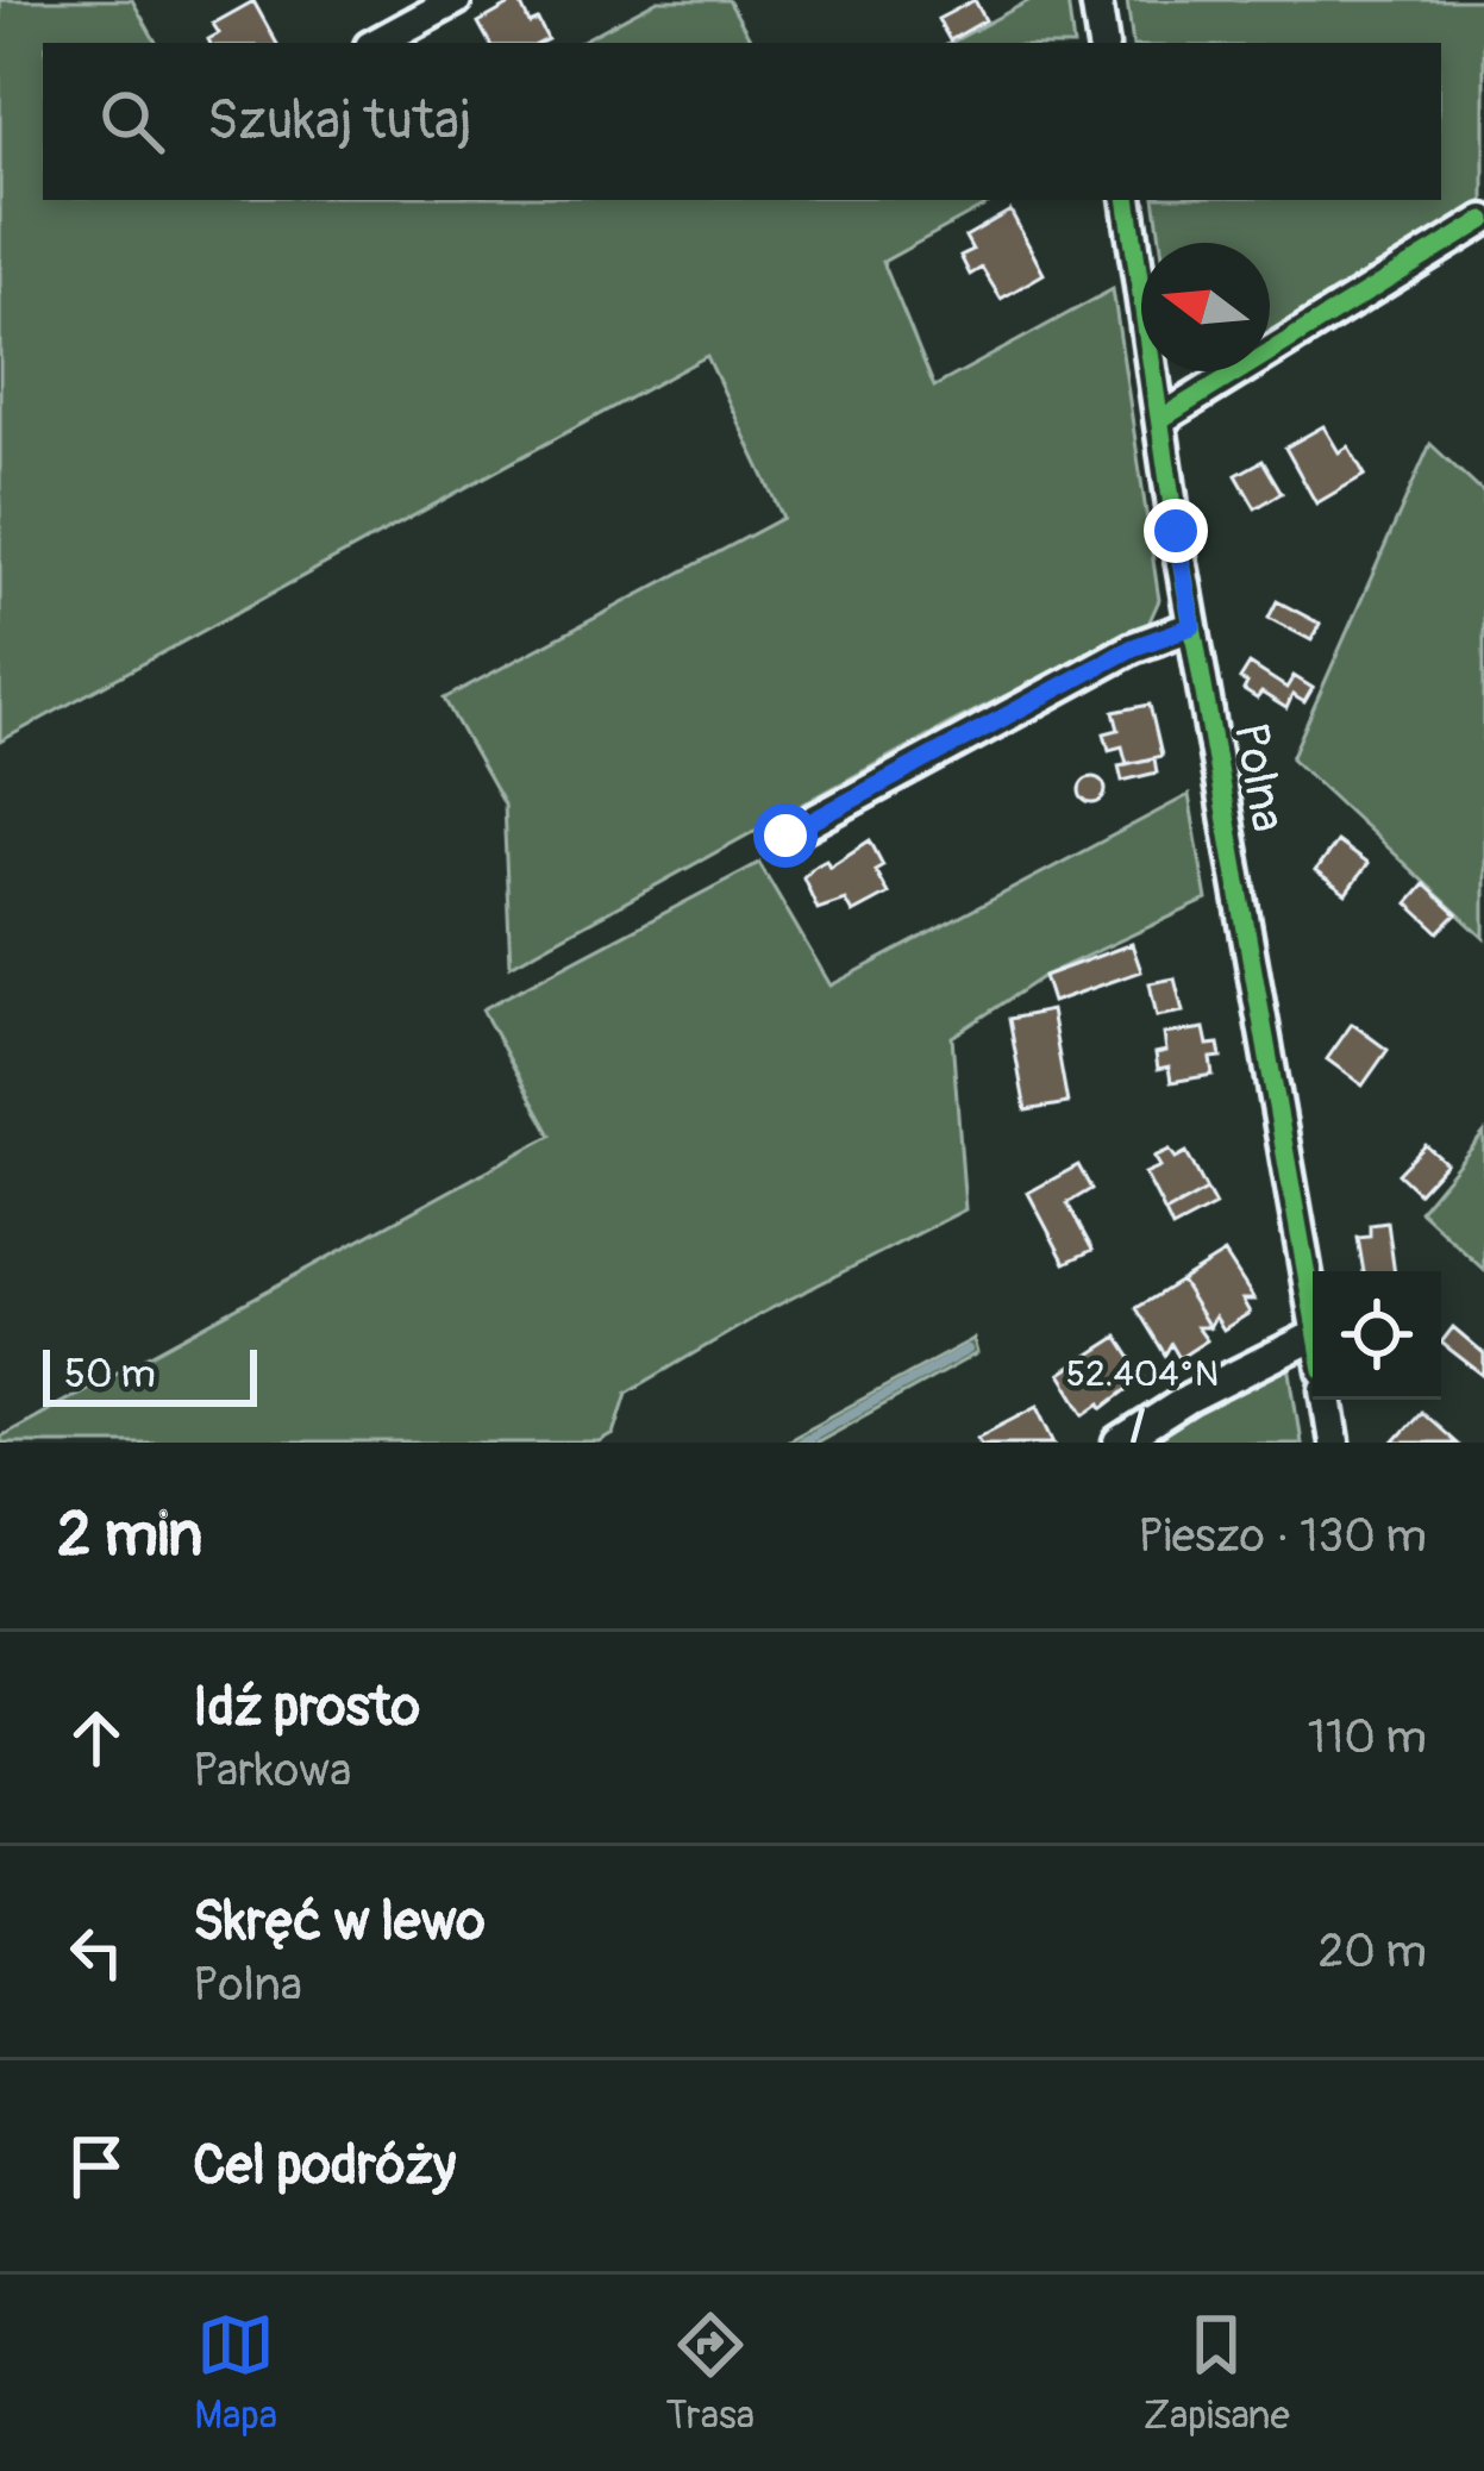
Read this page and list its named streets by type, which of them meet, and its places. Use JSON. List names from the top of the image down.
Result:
{
  "streets": {
    "street": ["Polna"]
  },
  "scale_bar": "50 m",
  "north": "left",
  "page": {
    "search": "Szukaj tutaj",
    "scale": "50 m",
    "heading": ["2 min", "Pieszo · 130 m"],
    "list": [
      ["Idź prosto", "Parkowa", "110 m"],
      ["Skręć w lewo", "Polna", "20 m"],
      "Cel podróży"
    ],
    "nav": ["Mapa", "Trasa", "Zapisane"]
  },
  "coordinates": ["52.404°N"]
}
